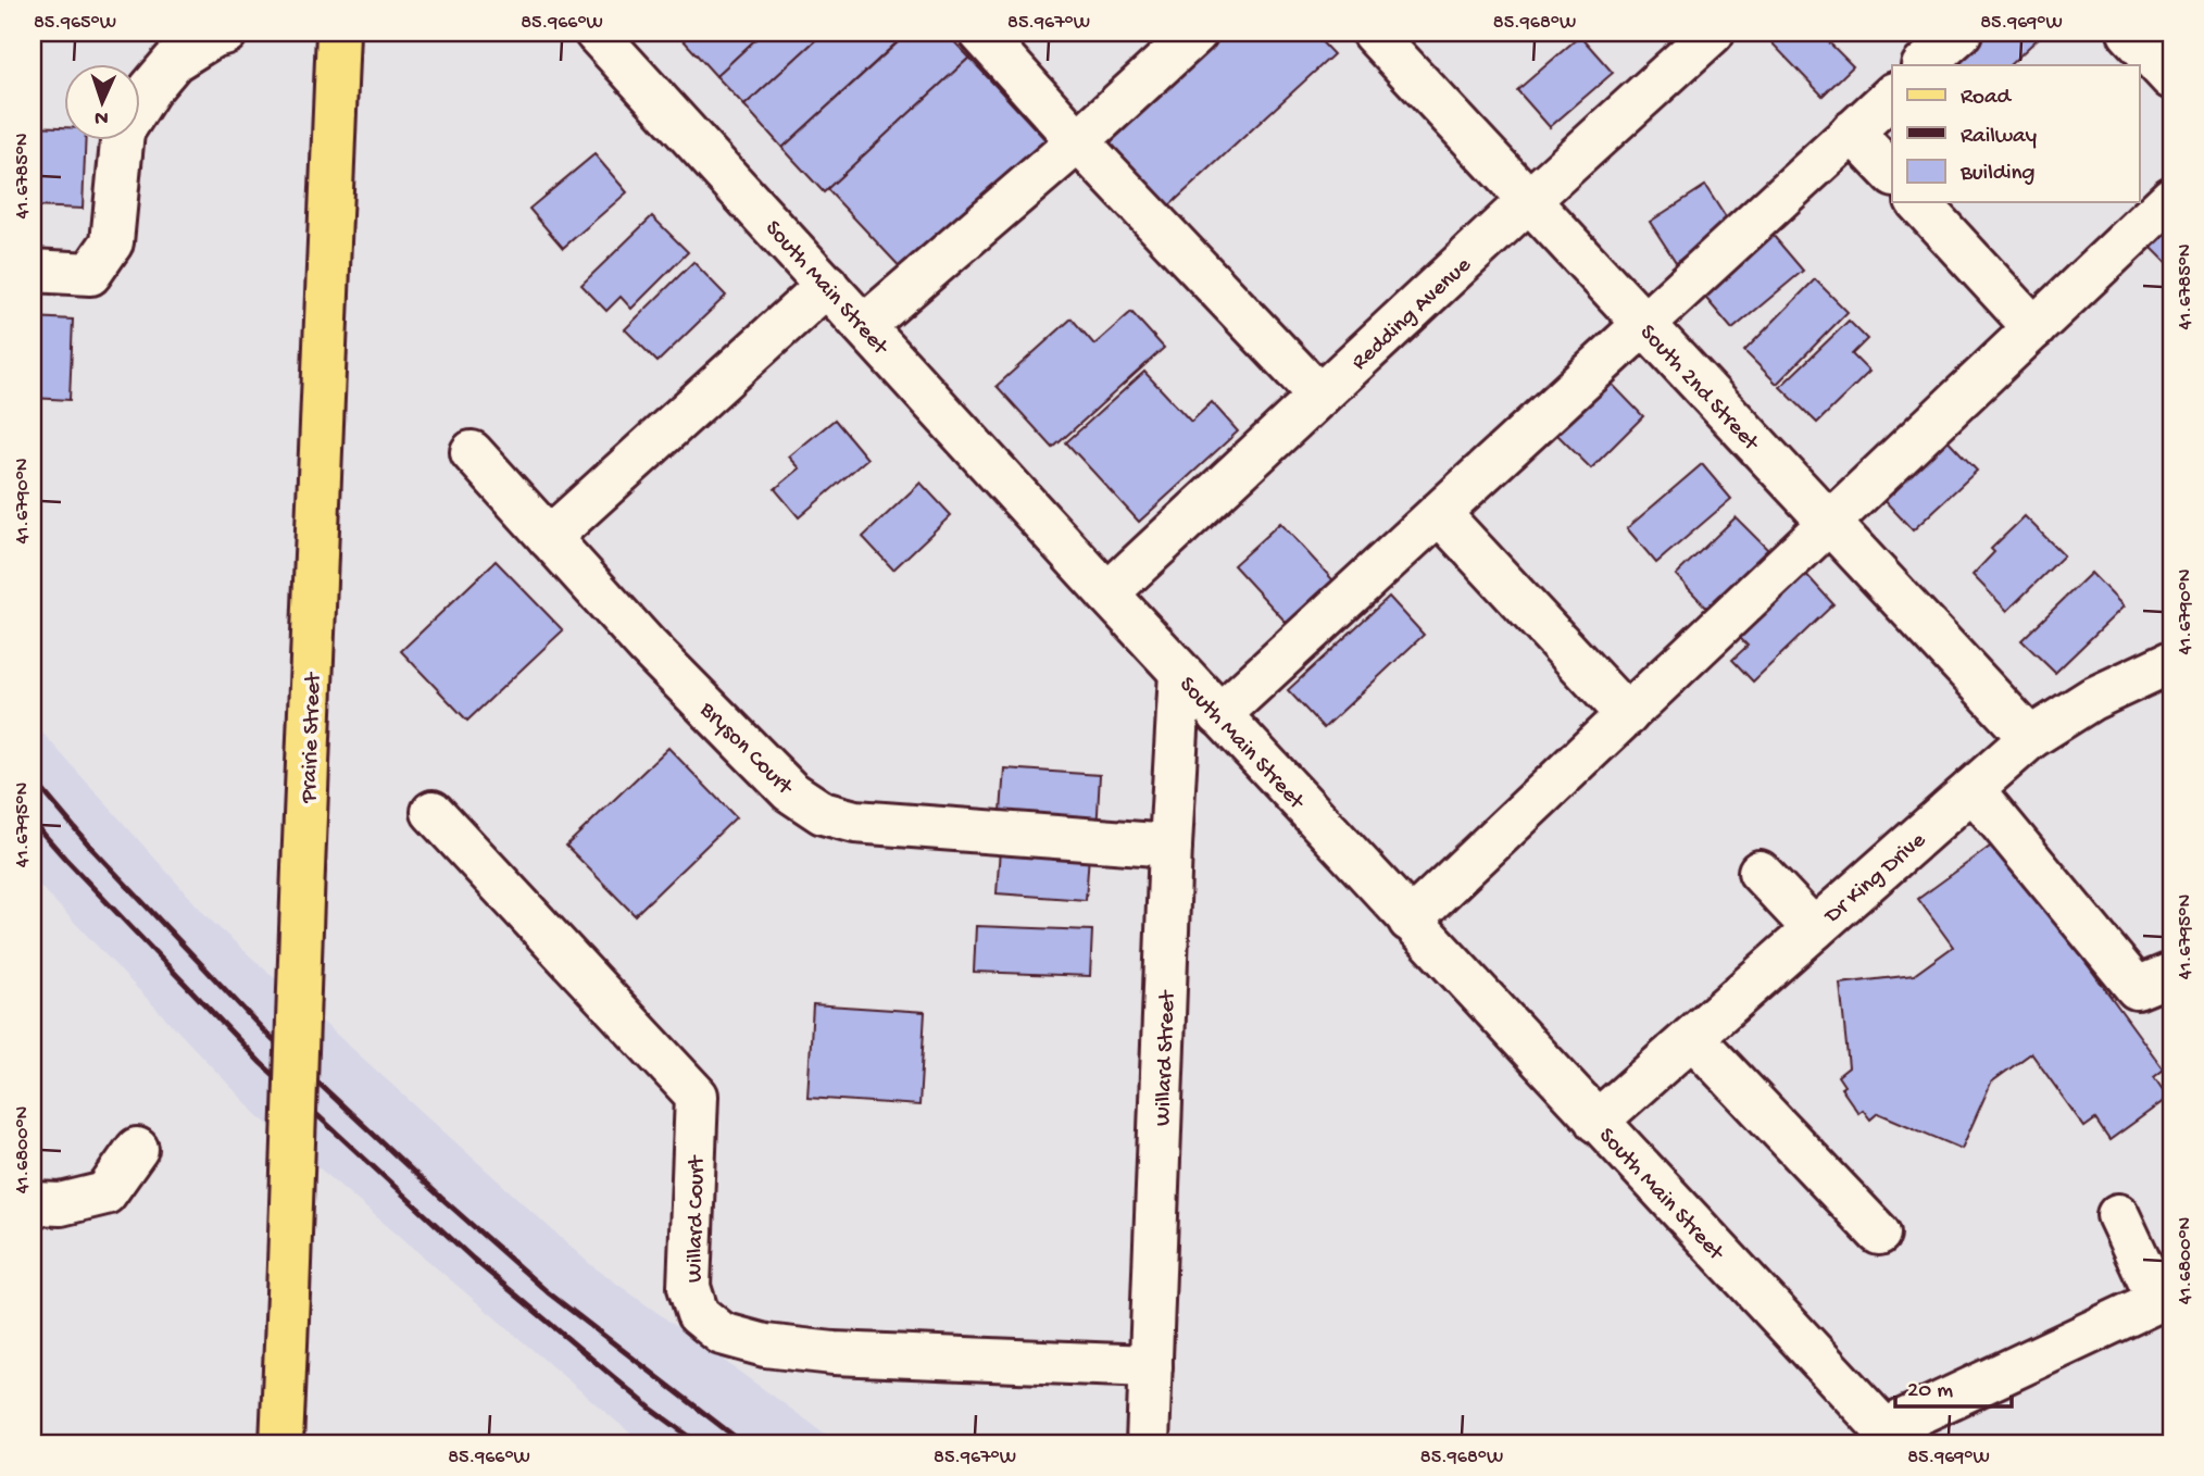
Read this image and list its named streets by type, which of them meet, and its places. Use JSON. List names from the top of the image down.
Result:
{
  "streets": {
    "main road": ["Prairie Street"],
    "street": [
      "South Main Street",
      "Redding Avenue",
      "South 2nd Street",
      "Bryson Court",
      "Dr King Drive",
      "Willard Street",
      "Willard Court"
    ]
  },
  "crossings": [
    ["South Main Street", "Redding Avenue"],
    ["South Main Street", "Dr King Drive"],
    ["South Main Street", "Willard Street"],
    ["Redding Avenue", "South 2nd Street"],
    ["South 2nd Street", "Dr King Drive"],
    ["Bryson Court", "Willard Street"],
    ["Willard Street", "Willard Court"]
  ],
  "legend": ["Road", "Railway", "Building"],
  "scale_bar": "20 m",
  "north": "bottom",
  "coordinates": [
    "85.965°W",
    "85.966°W",
    "85.967°W",
    "85.968°W",
    "85.969°W",
    "41.6785°N",
    "41.6790°N",
    "41.6795°N",
    "41.6800°N"
  ]
}
